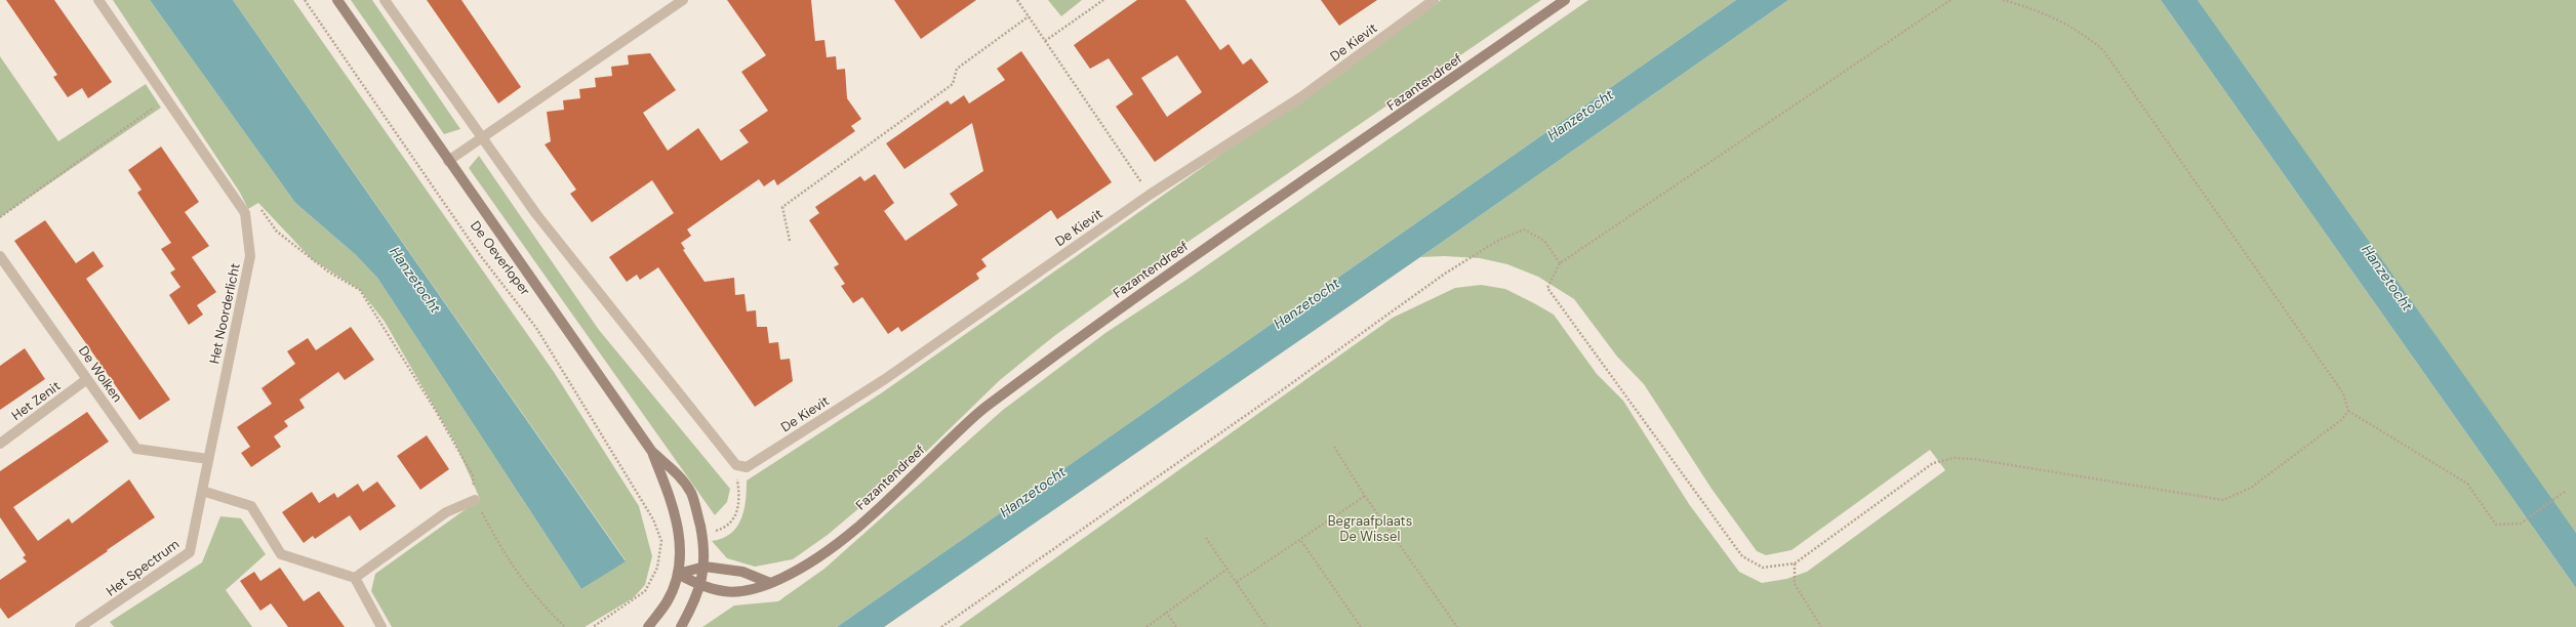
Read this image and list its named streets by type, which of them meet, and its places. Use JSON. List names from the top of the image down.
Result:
{
  "streets": {
    "street": [
      "De Kievit",
      "Fazantendreef",
      "De Oeverloper",
      "Het Noorderlicht",
      "De Wolken",
      "Het Zenit",
      "Het Spectrum"
    ]
  },
  "crossings": [
    ["Fazantendreef", "De Oeverloper"],
    ["Het Noorderlicht", "De Wolken"],
    ["Het Noorderlicht", "Het Spectrum"],
    ["De Wolken", "Het Zenit"]
  ],
  "water": ["Hanzetocht"],
  "parks": ["Begraafplaats De Wissel"]
}
